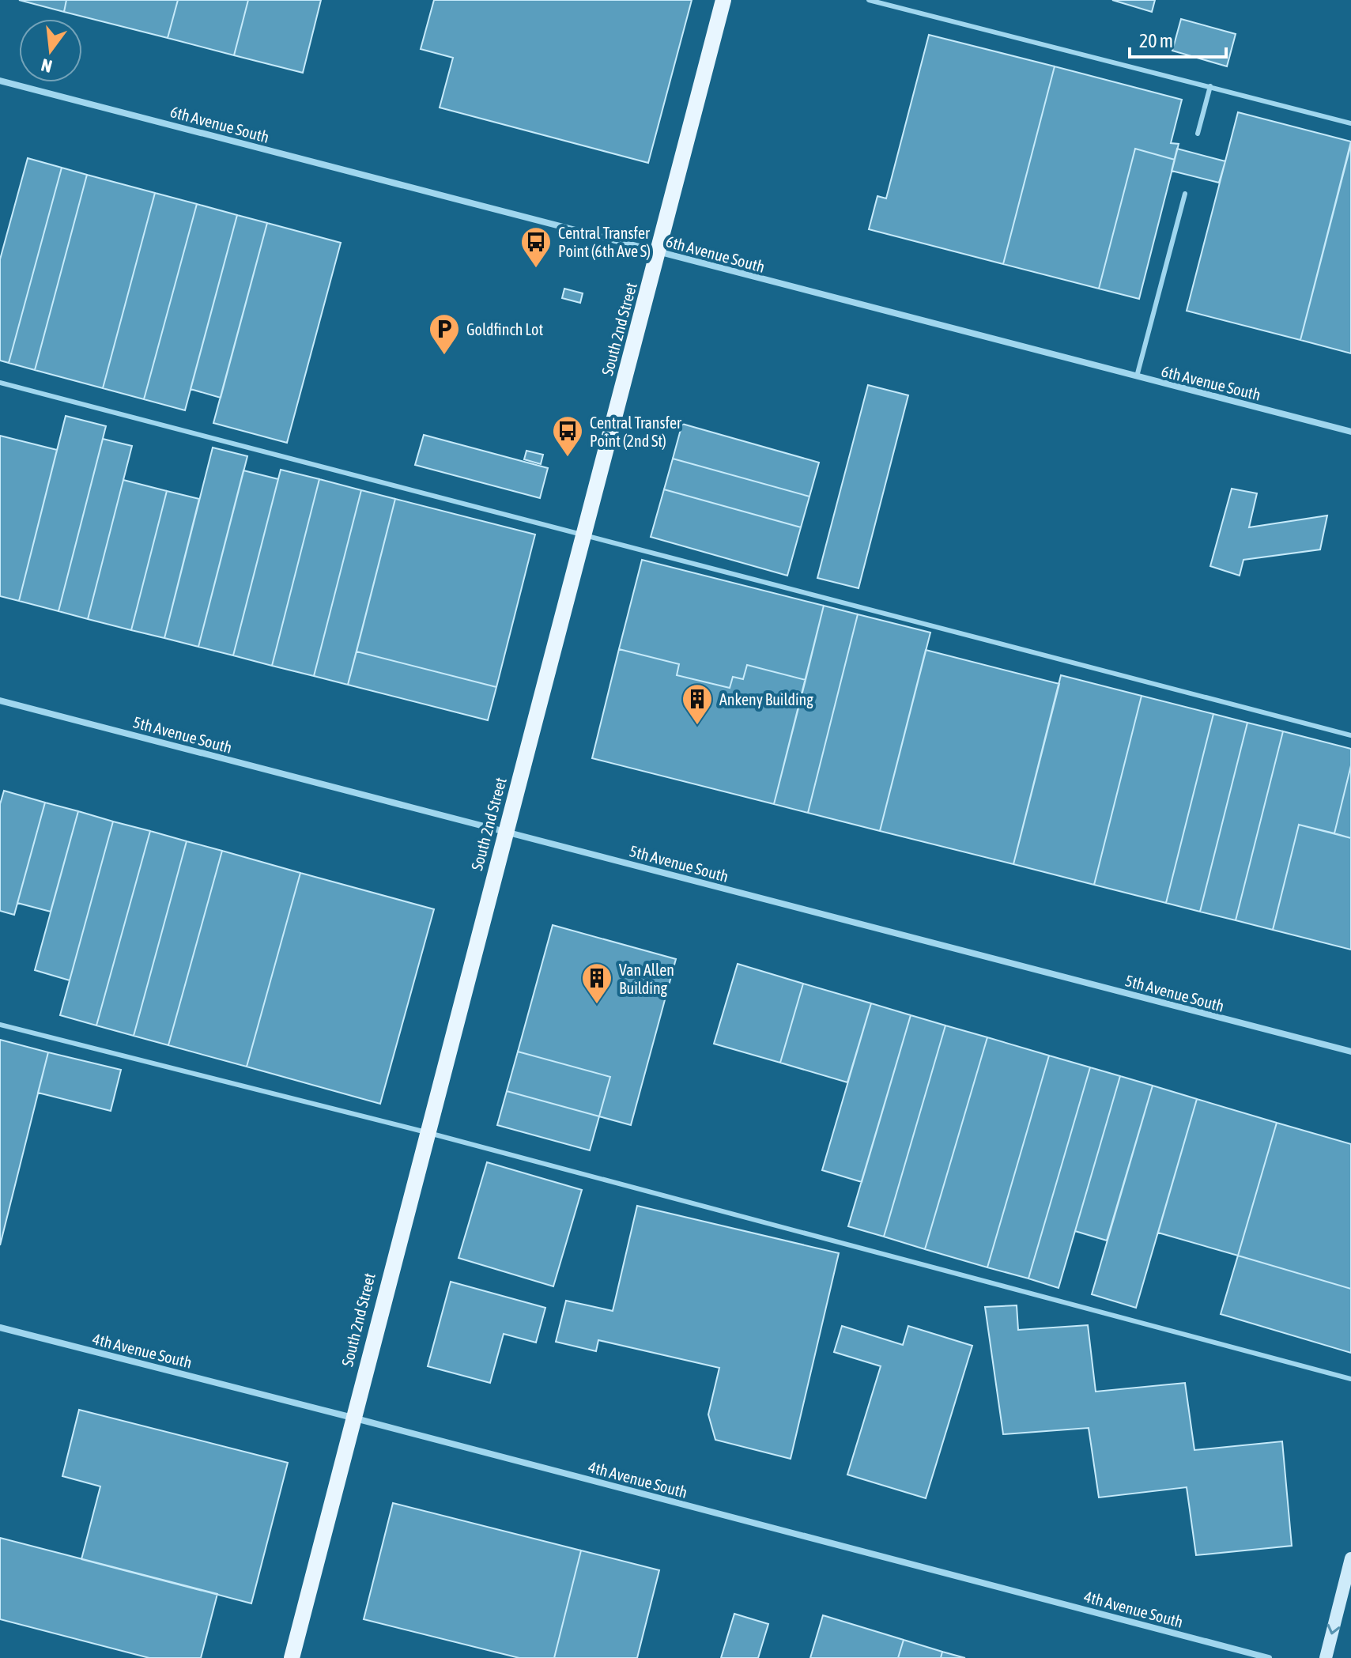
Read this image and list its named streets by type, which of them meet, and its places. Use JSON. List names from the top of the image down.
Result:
{
  "streets": {
    "main road": ["South 2nd Street"],
    "street": ["6th Avenue South", "5th Avenue South", "4th Avenue South"]
  },
  "crossings": [
    ["6th Avenue South", "South 2nd Street"],
    ["South 2nd Street", "5th Avenue South"],
    ["South 2nd Street", "4th Avenue South"]
  ],
  "places": {
    "bus stop": ["Central Transfer Point (6th Ave S)", "Central Transfer Point (2nd St)"],
    "parking": ["Goldfinch Lot"],
    "building": ["Ankeny Building", "Van Allen Building"]
  },
  "scale_bar": "20 m",
  "north": "bottom"
}
